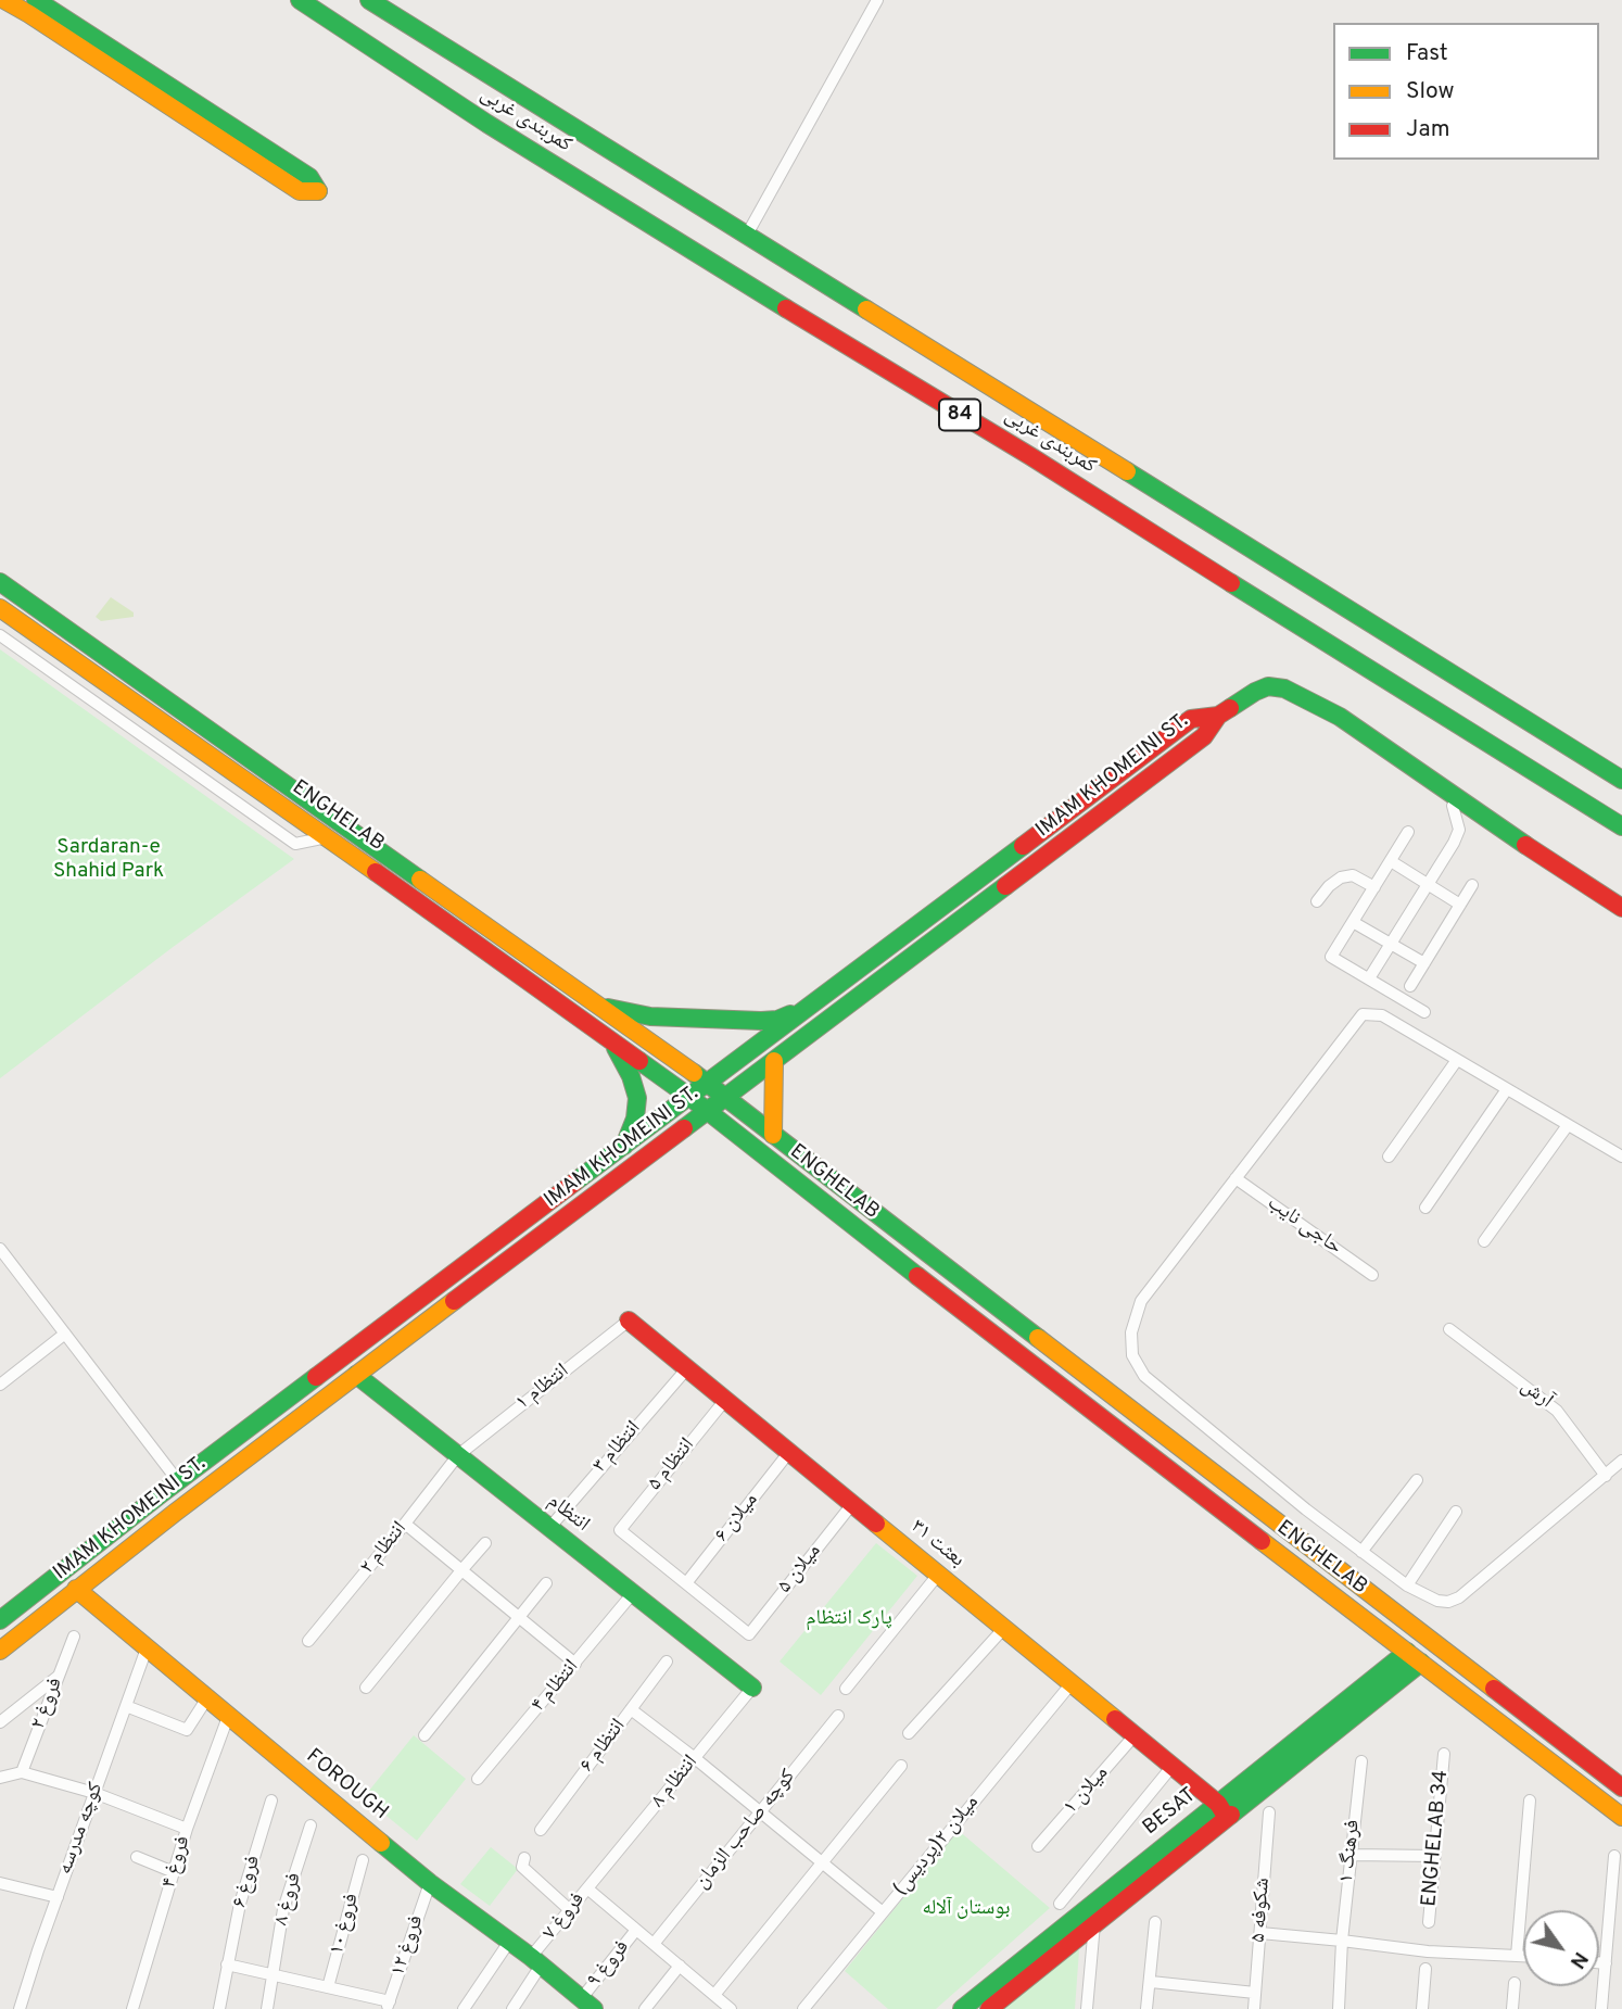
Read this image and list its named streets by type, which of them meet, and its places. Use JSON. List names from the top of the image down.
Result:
{
  "streets": {
    "main road": [
      "کمربندی غربی",
      "84",
      "IMAM KHOMEINI ST.",
      "ENGHELAB",
      "انتظام",
      "بعثت ۳۱",
      "FOROUGH",
      "BESAT"
    ],
    "street": [
      "حاجی نایب",
      "انتظام ۱",
      "آرش",
      "انتظام ۳",
      "انتظام ۵",
      "میلان ۶",
      "انتظام ۲",
      "میلان ۵",
      "انتظام ۴",
      "فروغ ۲",
      "انتظام ۶",
      "انتظام ۸",
      "میلان ۱",
      "کوچه مدرسه",
      "کوچه صاحب الزمان",
      "ENGHELAB 34",
      "میلان ۲(پردیس)",
      "فرهنگ ۱",
      "فروغ ۴",
      "فروغ ۶",
      "فروغ ۸",
      "شکوفه ۵",
      "فروغ ۷",
      "فروغ ۱۰",
      "فروغ ۱۲",
      "فروغ ۹"
    ]
  },
  "crossings": [
    ["IMAM KHOMEINI ST.", "ENGHELAB"],
    ["IMAM KHOMEINI ST.", "انتظام"],
    ["IMAM KHOMEINI ST.", "FOROUGH"],
    ["ENGHELAB", "BESAT"],
    ["انتظام ۱", "انتظام"],
    ["انتظام ۱", "بعثت ۳۱"],
    ["انتظام ۱", "انتظام ۲"],
    ["انتظام ۳", "انتظام"],
    ["انتظام ۳", "بعثت ۳۱"],
    ["انتظام ۵", "میلان ۶"],
    ["انتظام ۵", "بعثت ۳۱"],
    ["انتظام ۵", "میلان ۵"],
    ["انتظام", "انتظام ۲"],
    ["انتظام", "انتظام ۴"],
    ["انتظام", "انتظام ۸"],
    ["میلان ۶", "بعثت ۳۱"],
    ["میلان ۶", "میلان ۵"],
    ["بعثت ۳۱", "میلان ۵"],
    ["بعثت ۳۱", "میلان ۱"],
    ["بعثت ۳۱", "BESAT"],
    ["بعثت ۳۱", "میلان ۲(پردیس)"],
    ["انتظام ۸", "فروغ ۷"],
    ["FOROUGH", "کوچه مدرسه"],
    ["FOROUGH", "فروغ ۴"],
    ["FOROUGH", "فروغ ۷"],
    ["FOROUGH", "فروغ ۱۲"],
    ["FOROUGH", "فروغ ۹"]
  ],
  "parks": ["Sardaran-e Shahid Park", "پارک انتظام", "بوستان آلاله"],
  "legend": ["Fast", "Slow", "Jam"],
  "north": "bottom right"
}
